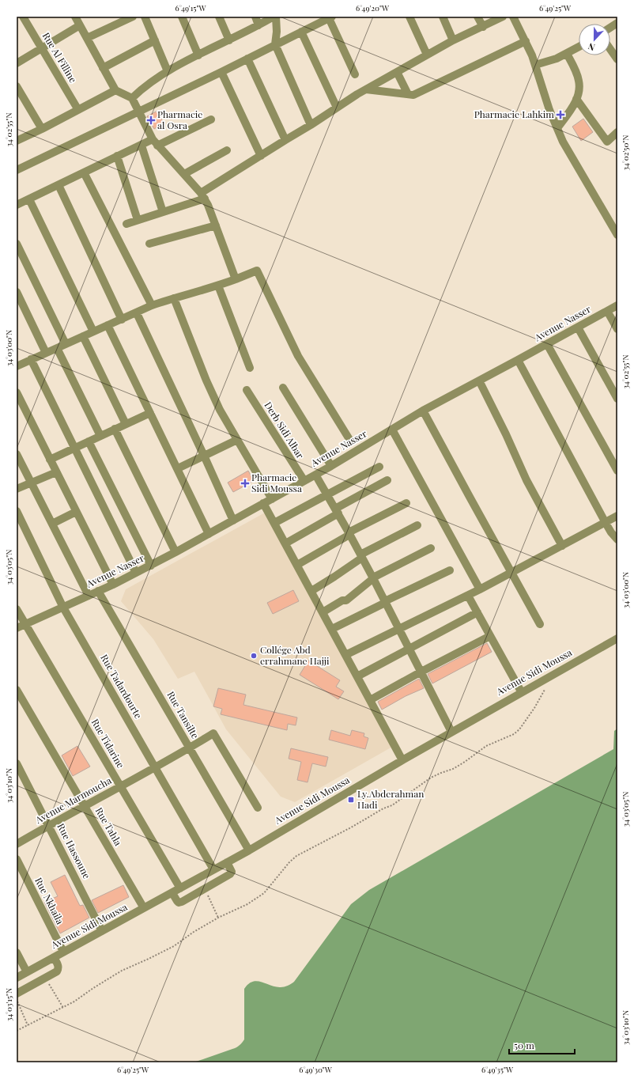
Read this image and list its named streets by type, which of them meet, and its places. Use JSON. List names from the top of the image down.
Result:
{
  "streets": {
    "street": [
      "Rue Al Filline",
      "Avenue Nasser",
      "Derb Sidi Albar",
      "Avenue Sidi Moussa",
      "Rue Tadardourte",
      "Rue Tansilte",
      "Rue Tidarine",
      "Avenue Marmoucha",
      "Rue Tahla",
      "Rue Hassoune",
      "Rue Nkhaila"
    ]
  },
  "crossings": [
    ["Avenue Nasser", "Derb Sidi Albar"],
    ["Avenue Nasser", "Rue Tadardourte"],
    ["Avenue Nasser", "Rue Tansilte"],
    ["Avenue Nasser", "Rue Tidarine"],
    ["Avenue Sidi Moussa", "Rue Tadardourte"],
    ["Avenue Sidi Moussa", "Rue Tansilte"],
    ["Avenue Sidi Moussa", "Rue Tidarine"],
    ["Avenue Sidi Moussa", "Rue Tahla"],
    ["Avenue Sidi Moussa", "Rue Hassoune"],
    ["Avenue Sidi Moussa", "Rue Nkhaila"],
    ["Rue Tadardourte", "Avenue Marmoucha"],
    ["Rue Tansilte", "Avenue Marmoucha"],
    ["Rue Tidarine", "Avenue Marmoucha"],
    ["Avenue Marmoucha", "Rue Tahla"],
    ["Avenue Marmoucha", "Rue Hassoune"]
  ],
  "places": {
    "health": ["Pharmacie Lahkim", "Pharmacie al Osra", "Pharmacie Sidi Moussa"],
    "other": ["Collége Abd errahmane Hajji"],
    "transit": ["Ly.Abderahman Hadi"]
  },
  "scale_bar": "50 m",
  "north": "bottom",
  "coordinates": [
    "6°49'15\"W",
    "6°49'20\"W",
    "6°49'25\"W",
    "34°02'55\"N",
    "34°02'50\"N",
    "34°03'00\"N",
    "34°03'05\"N",
    "34°03'10\"N",
    "34°03'15\"N",
    "6°49'30\"W",
    "6°49'35\"W"
  ]
}
